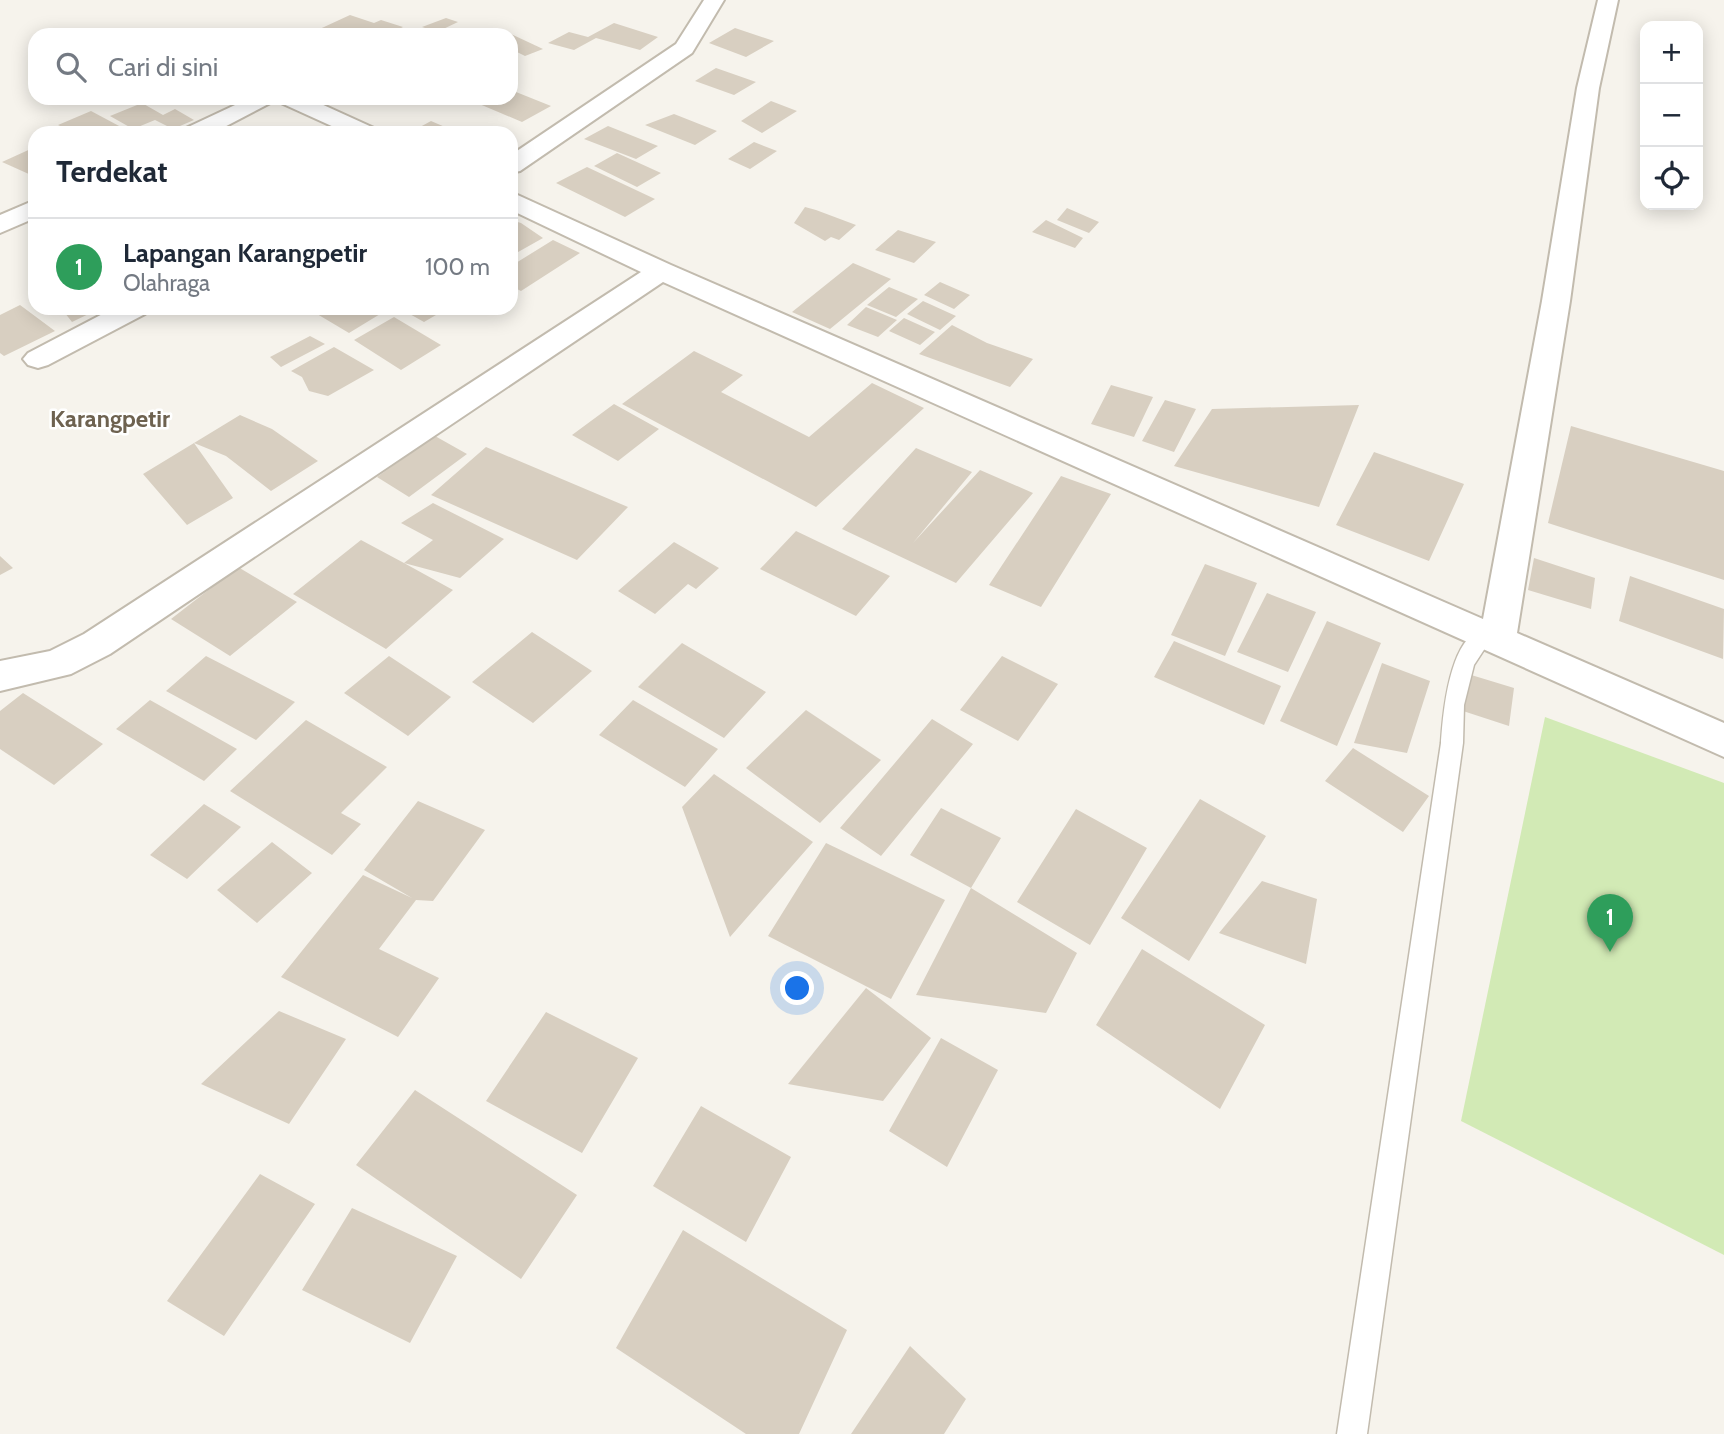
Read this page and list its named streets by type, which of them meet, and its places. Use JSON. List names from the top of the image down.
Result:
{
  "districts": ["Karangpetir"],
  "page": {
    "map_buttons": ["+", "−"],
    "search": "Cari di sini",
    "heading": "Terdekat",
    "list": [
      {
        "mark": "1",
        "name": "Lapangan Karangpetir",
        "note": "Olahraga",
        "value": "100 m"
      }
    ],
    "pins": "1"
  }
}
